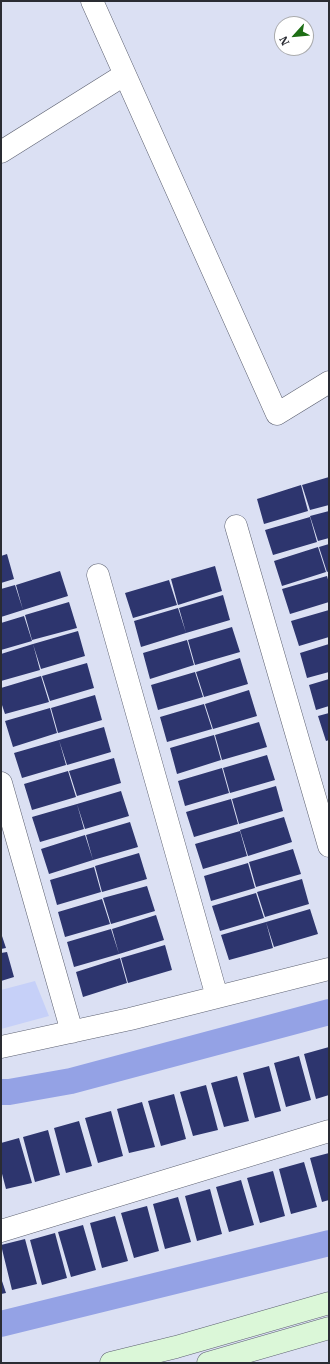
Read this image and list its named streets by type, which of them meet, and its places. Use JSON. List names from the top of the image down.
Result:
{
  "north": "bottom left"
}
